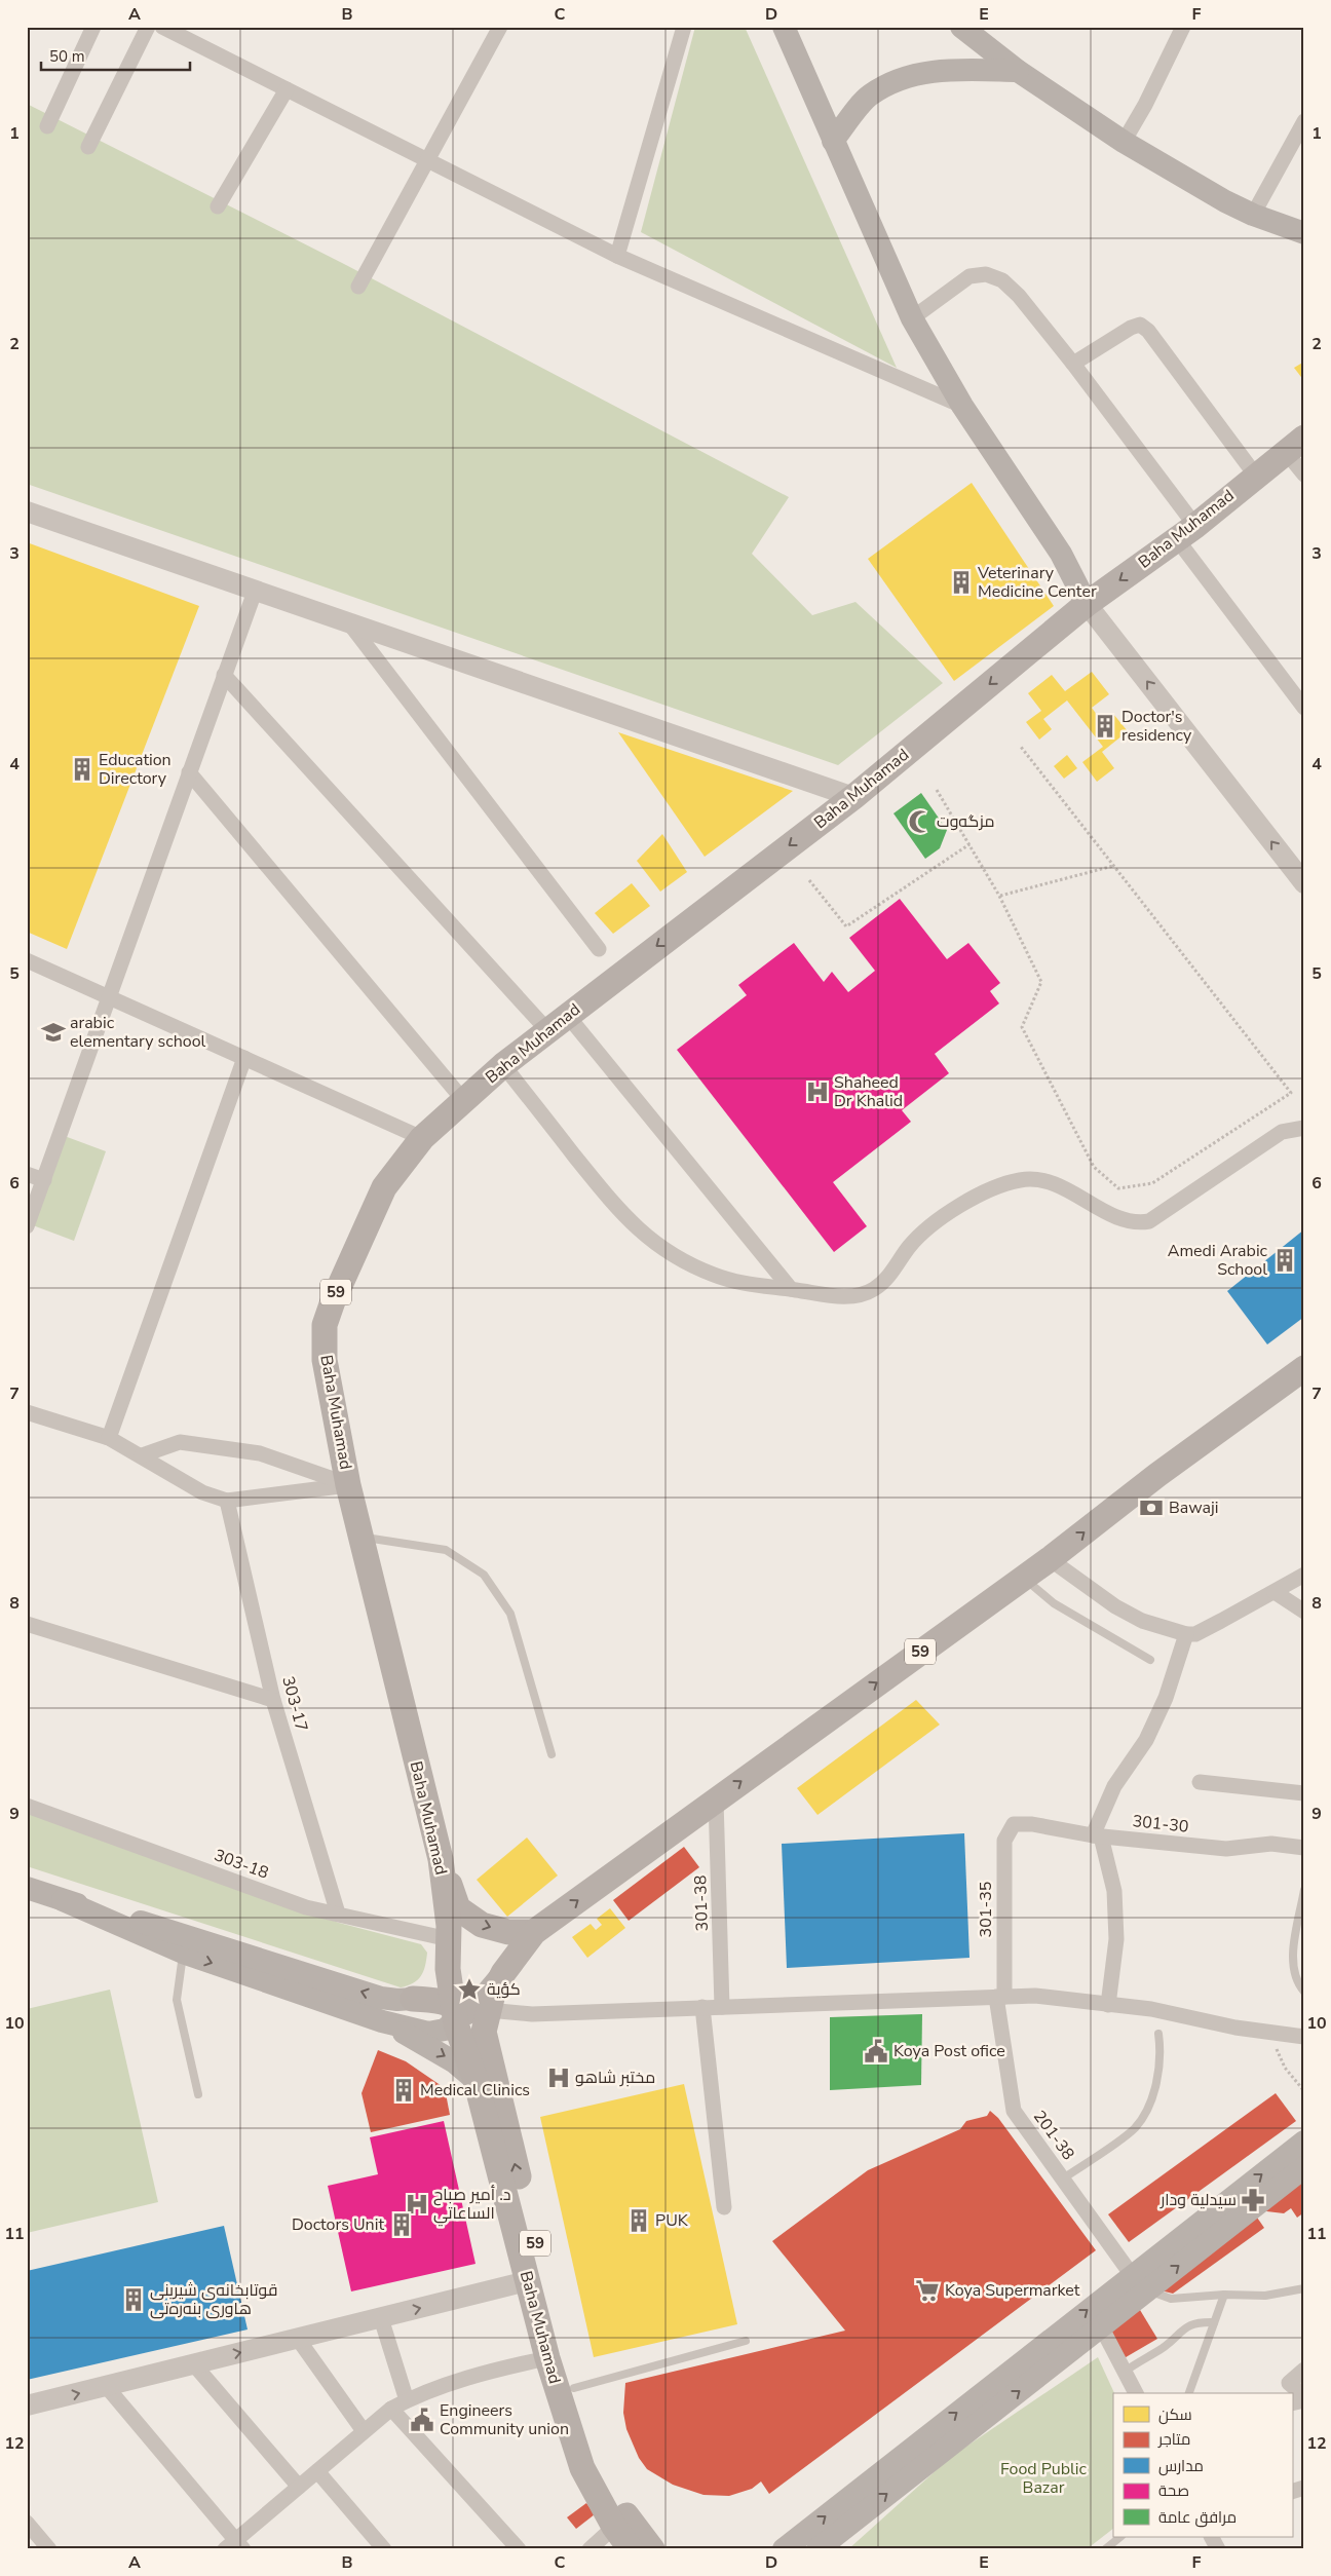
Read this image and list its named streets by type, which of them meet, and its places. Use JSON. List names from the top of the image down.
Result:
{
  "streets": {
    "main road": ["Baha Muhamad", "59"],
    "street": [
      "303-17",
      "301-30",
      "303-18",
      "301-38",
      "301-35",
      "201-38"
    ]
  },
  "crossings": [
    ["Baha Muhamad", "59"],
    ["Baha Muhamad", "303-18"],
    ["59", "301-38"],
    ["303-17", "303-18"],
    ["301-30", "301-35"],
    ["301-35", "201-38"]
  ],
  "parks": ["Food Public Bazar"],
  "places": {
    "building": [
      "Veterinary Medicine Center",
      "Doctor's residency",
      "Education Directory",
      "Amedi Arabic School",
      "Medical Clinics",
      "PUK",
      "Doctors Unit",
      "قوتابخانه‌ی شیرینی هاوری بنه‌ره‌تی"
    ],
    "mosque": ["مزگه‌وت"],
    "school or university": ["arabic elementary school"],
    "hospital": ["Shaheed Dr Khalid", "مختبر شاهو", "د. أمير صباح الساعاتي"],
    "bank": ["Bawaji"],
    "place": ["كؤية"],
    "public building": ["Koya Post ofice", "Engineers Community union"],
    "pharmacy": ["سيدلية ودار"],
    "supermarket": ["Koya Supermarket"]
  },
  "legend": [
    "سكن",
    "متاجر",
    "مدارس",
    "صحة",
    "مرافق عامة"
  ],
  "scale_bar": "50 m",
  "grid": {
    "columns": [
      "A",
      "B",
      "C",
      "D",
      "E",
      "F"
    ],
    "rows": [
      "1",
      "2",
      "3",
      "4",
      "5",
      "6",
      "7",
      "8",
      "9",
      "10",
      "11",
      "12"
    ]
  }
}
